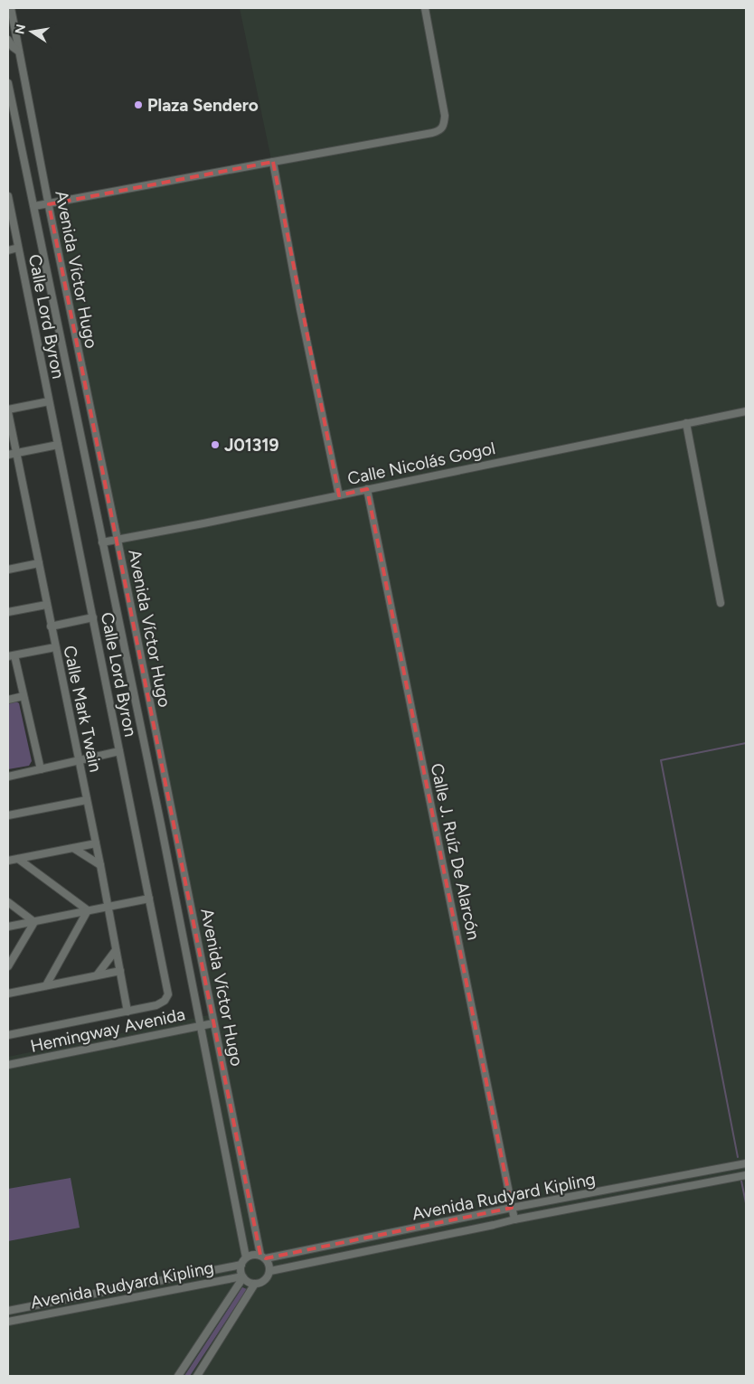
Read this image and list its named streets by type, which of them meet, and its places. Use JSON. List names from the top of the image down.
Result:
{
  "streets": {
    "street": [
      "Avenida Víctor Hugo",
      "Calle Lord Byron",
      "Calle Nicolás Gogol",
      "Calle Mark Twain",
      "Calle J. Ruíz De Alarcón",
      "Hemingway Avenida",
      "Avenida Rudyard Kipling"
    ]
  },
  "crossings": [
    ["Avenida Víctor Hugo", "Calle Nicolás Gogol"],
    ["Avenida Víctor Hugo", "Hemingway Avenida"],
    ["Avenida Víctor Hugo", "Avenida Rudyard Kipling"],
    ["Calle Lord Byron", "Calle Mark Twain"],
    ["Calle Nicolás Gogol", "Calle J. Ruíz De Alarcón"],
    ["Calle J. Ruíz De Alarcón", "Avenida Rudyard Kipling"]
  ],
  "places": ["Plaza Sendero", "J01319"],
  "north": "left"
}
